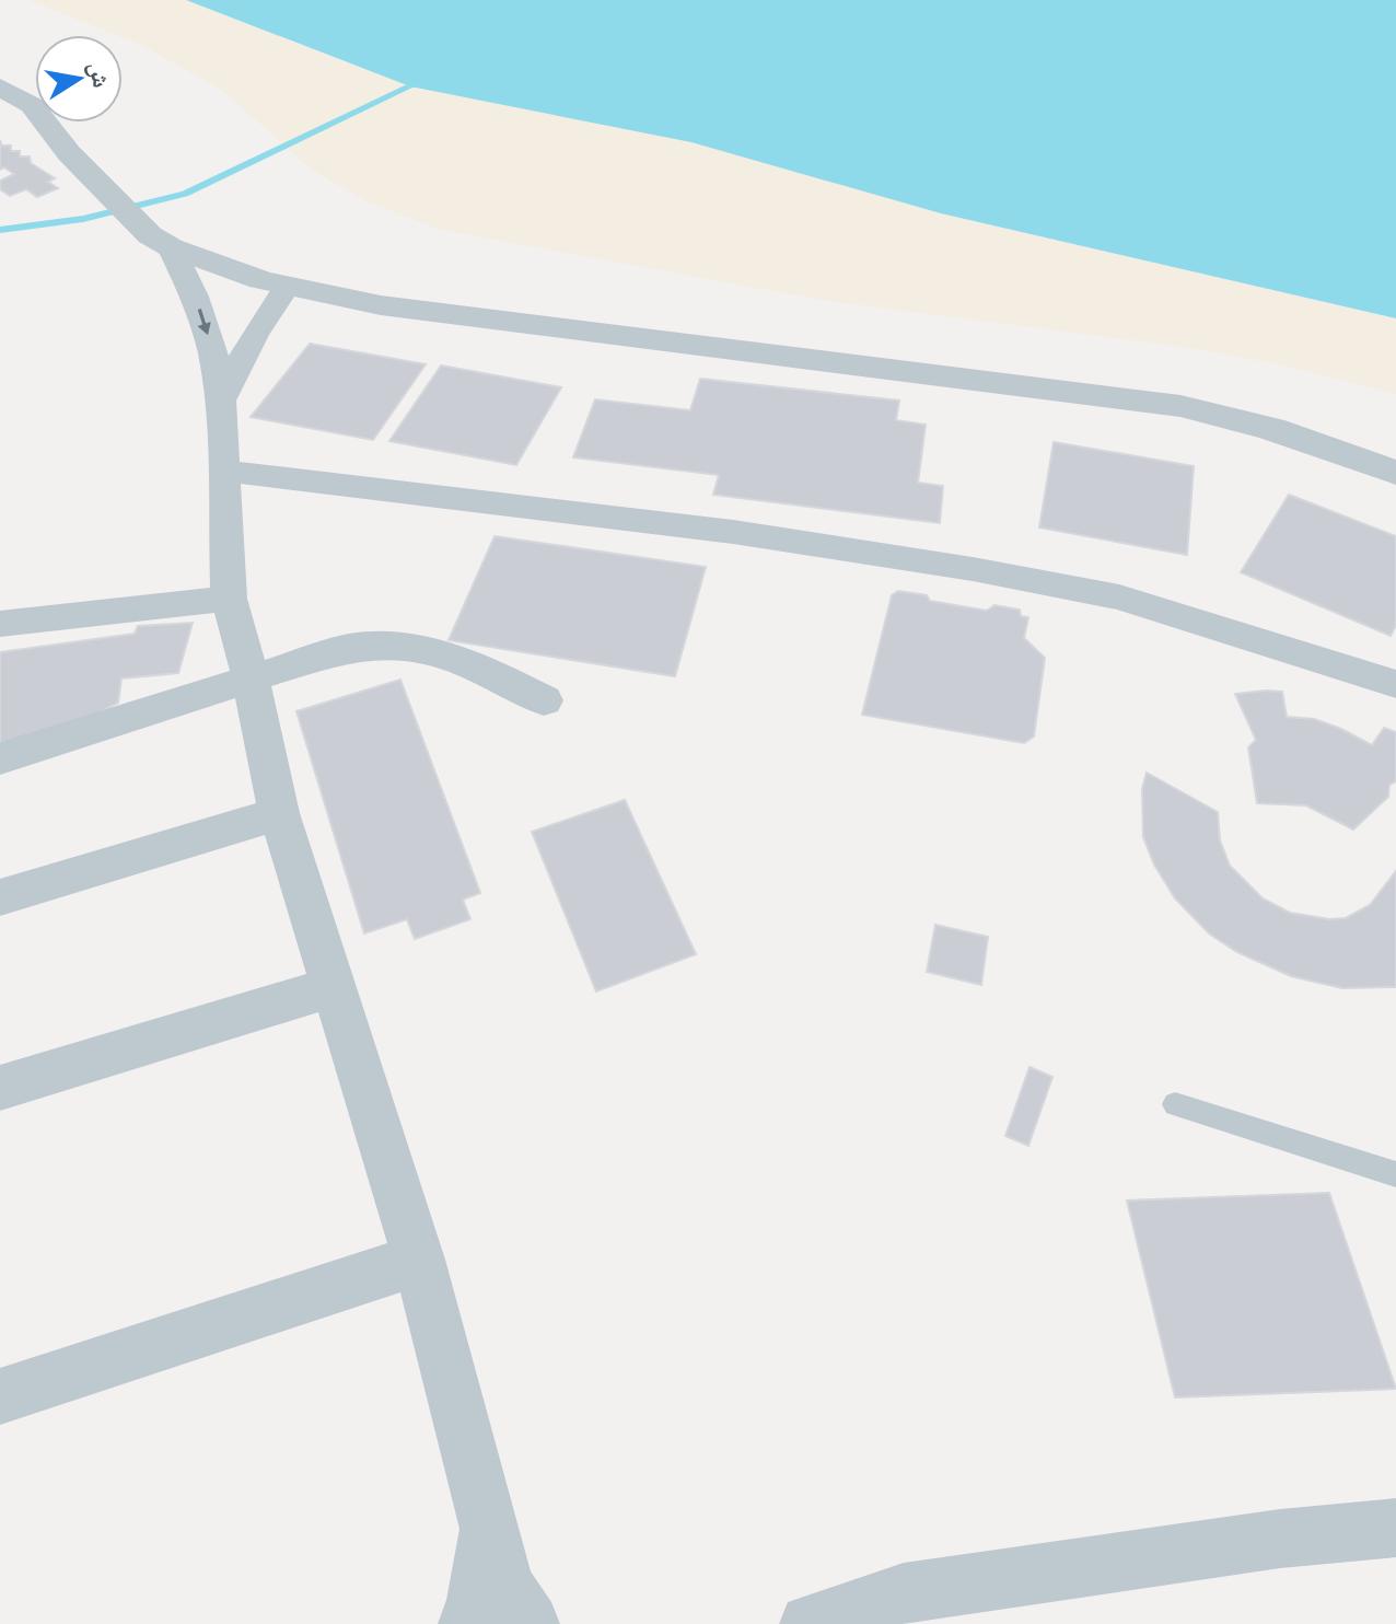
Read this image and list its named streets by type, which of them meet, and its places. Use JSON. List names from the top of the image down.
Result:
{
  "north": "right"
}
